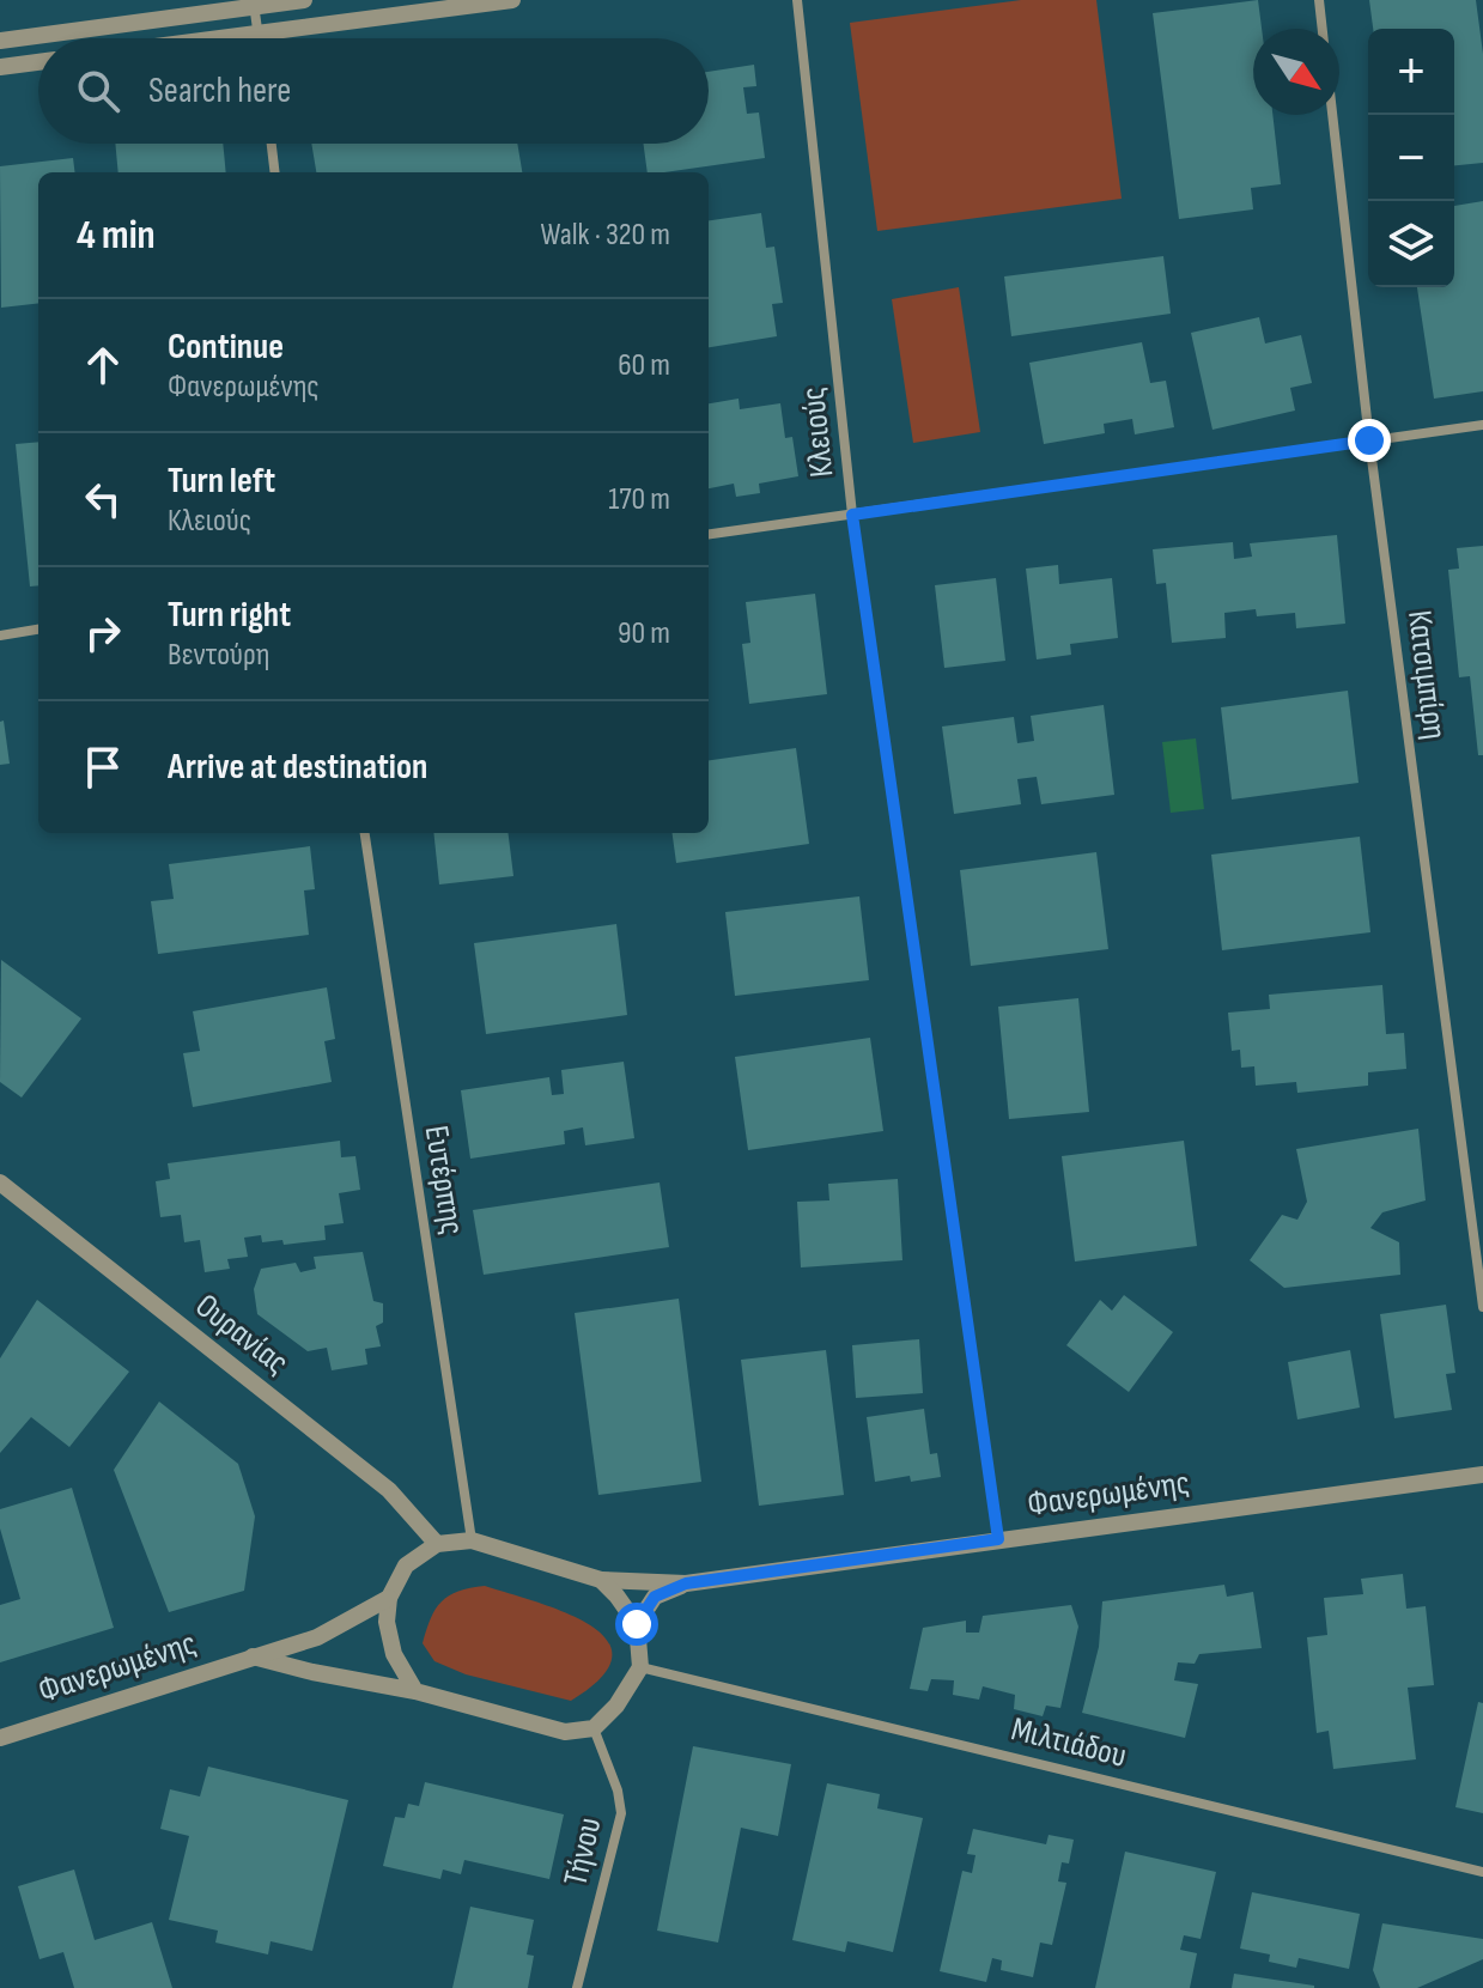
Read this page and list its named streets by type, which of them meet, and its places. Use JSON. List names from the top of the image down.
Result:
{
  "streets": {
    "street": [
      "Κλειούς",
      "Κατσιμπίρη",
      "Ευτέρπης",
      "Ουρανίας",
      "Φανερωμένης",
      "Μιλτιάδου",
      "Τήνου"
    ]
  },
  "crossings": [
    ["Κλειούς", "Φανερωμένης"],
    ["Ευτέρπης", "Ουρανίας"],
    ["Ευτέρπης", "Φανερωμένης"],
    ["Ευτέρπης", "Μιλτιάδου"],
    ["Ευτέρπης", "Τήνου"],
    ["Ουρανίας", "Φανερωμένης"],
    ["Ουρανίας", "Μιλτιάδου"],
    ["Ουρανίας", "Τήνου"],
    ["Φανερωμένης", "Μιλτιάδου"],
    ["Φανερωμένης", "Τήνου"],
    ["Μιλτιάδου", "Τήνου"]
  ],
  "north": "bottom right",
  "page": {
    "map_buttons": ["+", "−"],
    "search": "Search here",
    "heading": ["4 min", "Walk · 320 m"],
    "list": [
      ["Continue", "Φανερωμένης", "60 m"],
      ["Turn left", "Κλειούς", "170 m"],
      ["Turn right", "Βεντούρη", "90 m"],
      "Arrive at destination"
    ]
  }
}
